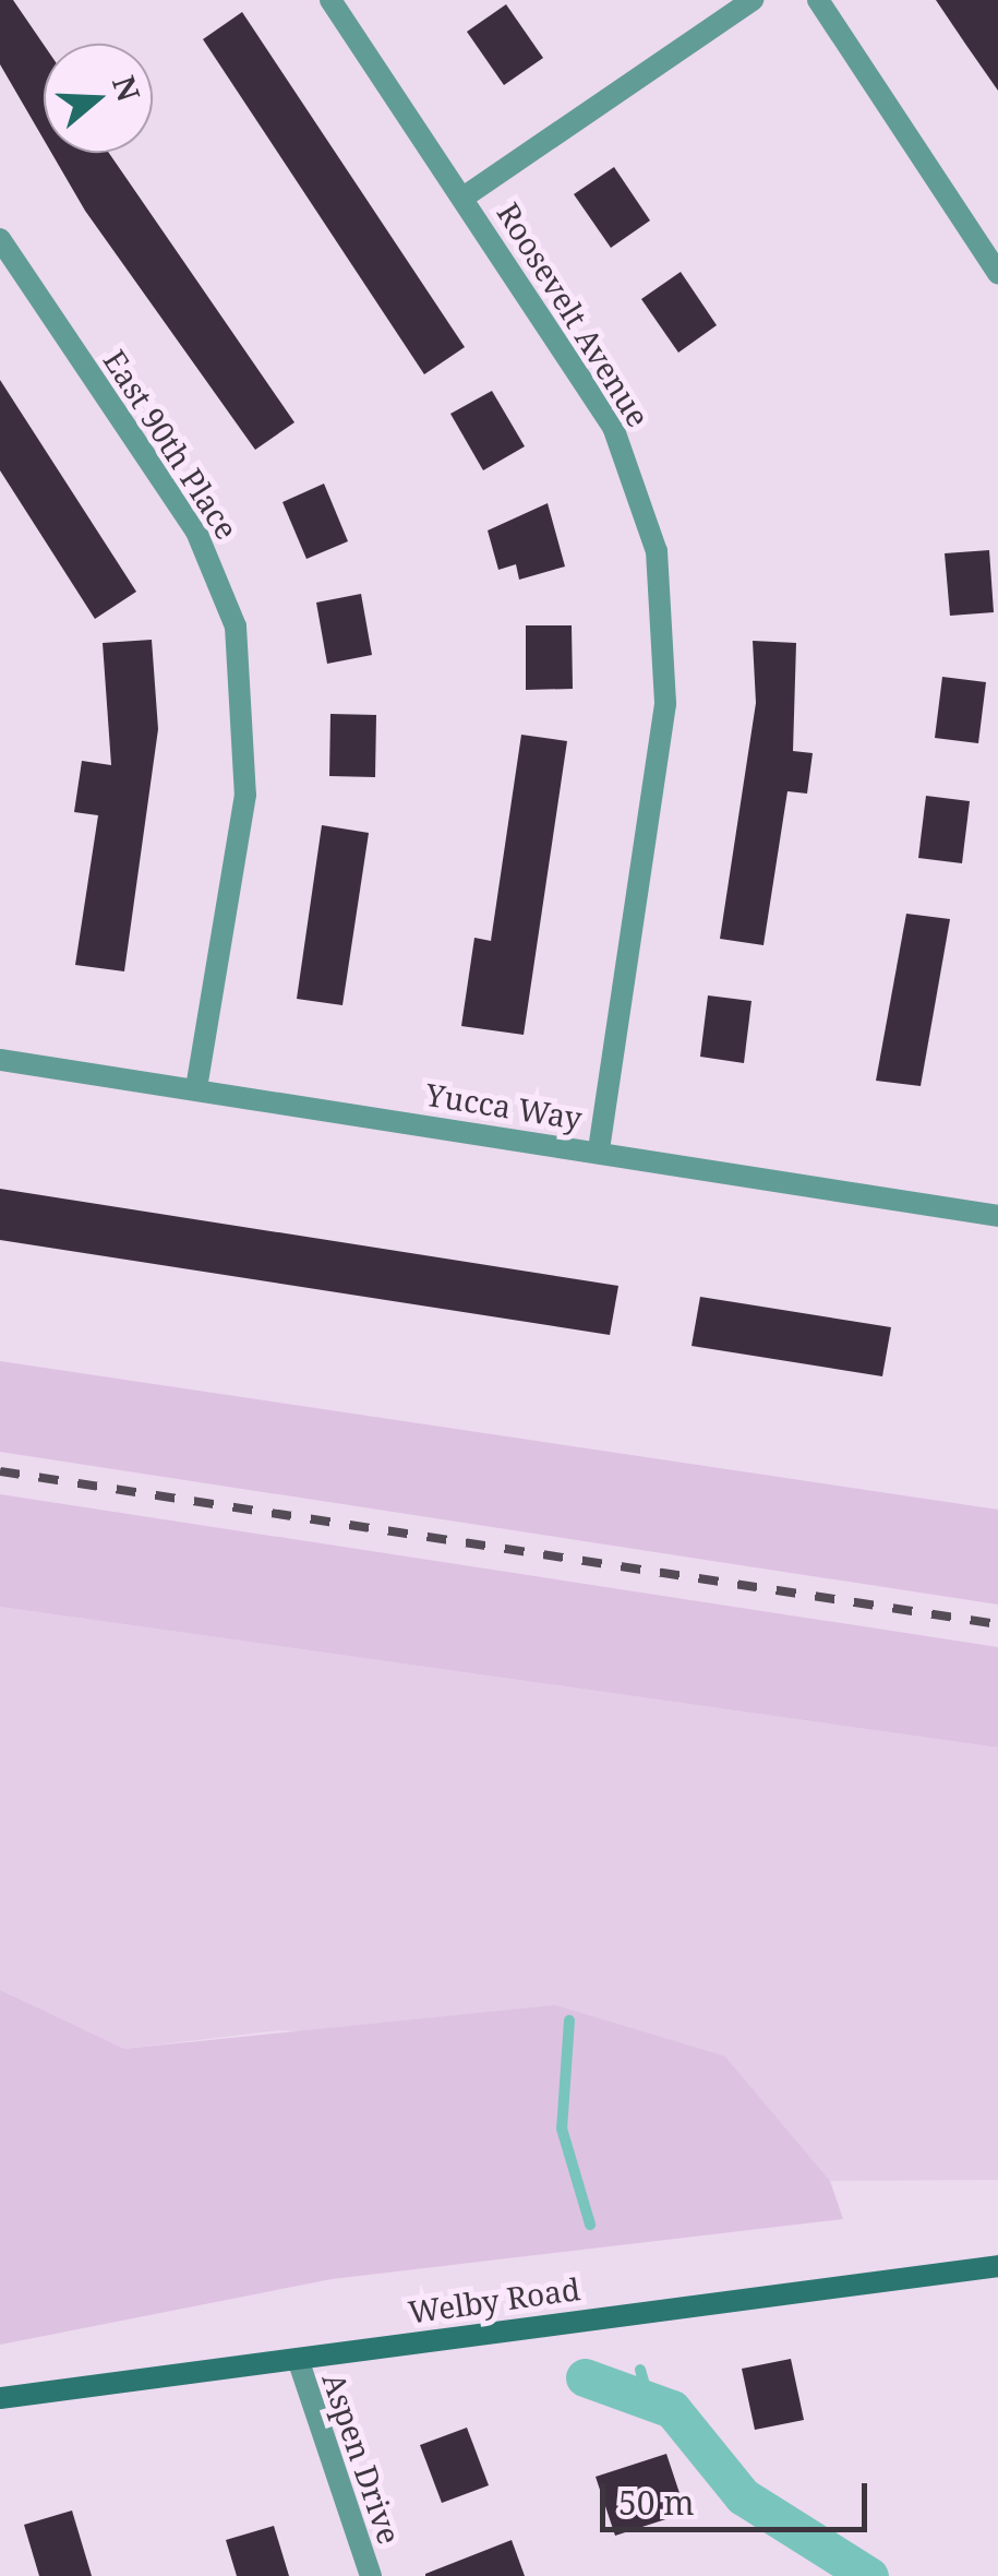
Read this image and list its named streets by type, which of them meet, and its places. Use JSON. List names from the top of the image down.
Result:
{
  "streets": {
    "street": [
      "Roosevelt Avenue",
      "East 90th Place",
      "Yucca Way",
      "Welby Road",
      "Aspen Drive"
    ]
  },
  "crossings": [
    ["Roosevelt Avenue", "Yucca Way"],
    ["East 90th Place", "Yucca Way"],
    ["Welby Road", "Aspen Drive"]
  ],
  "scale_bar": "50 m",
  "north": "right"
}
